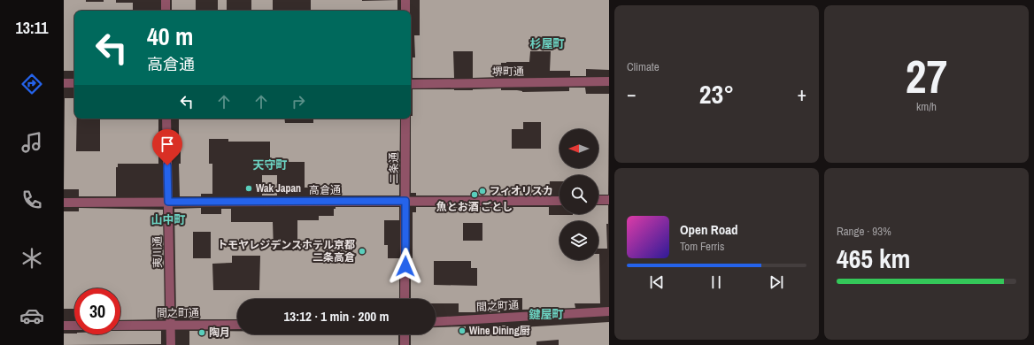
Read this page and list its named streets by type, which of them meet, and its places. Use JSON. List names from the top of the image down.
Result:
{
  "streets": {
    "street": [
      "堺町通",
      "二条通",
      "高倉通",
      "夷川通",
      "間之町通"
    ]
  },
  "crossings": [
    ["二条通", "高倉通"],
    ["高倉通", "夷川通"],
    ["夷川通", "間之町通"]
  ],
  "districts": [
    "杉屋町",
    "天守町",
    "山中町",
    "鍵屋町"
  ],
  "places": [
    "Wak Japan",
    "フィオリスカ",
    "魚とお酒 ごとし",
    "トモヤレジデンスホテル京都 二条高倉",
    "Wine Dining厨",
    "陶月"
  ],
  "north": "left",
  "page": {
    "tabs": "13:11",
    "tile": [
      "Climate",
      ["27", "km/h"],
      ["Range · 93%", "465 km"]
    ],
    "turn": ["40 m", "高倉通"],
    "heat": ["−", "23°", "+"],
    "song": ["Open Road", "Tom Ferris"],
    "limit": "30",
    "trip": "13:12 · 1 min · 200 m"
  }
}
